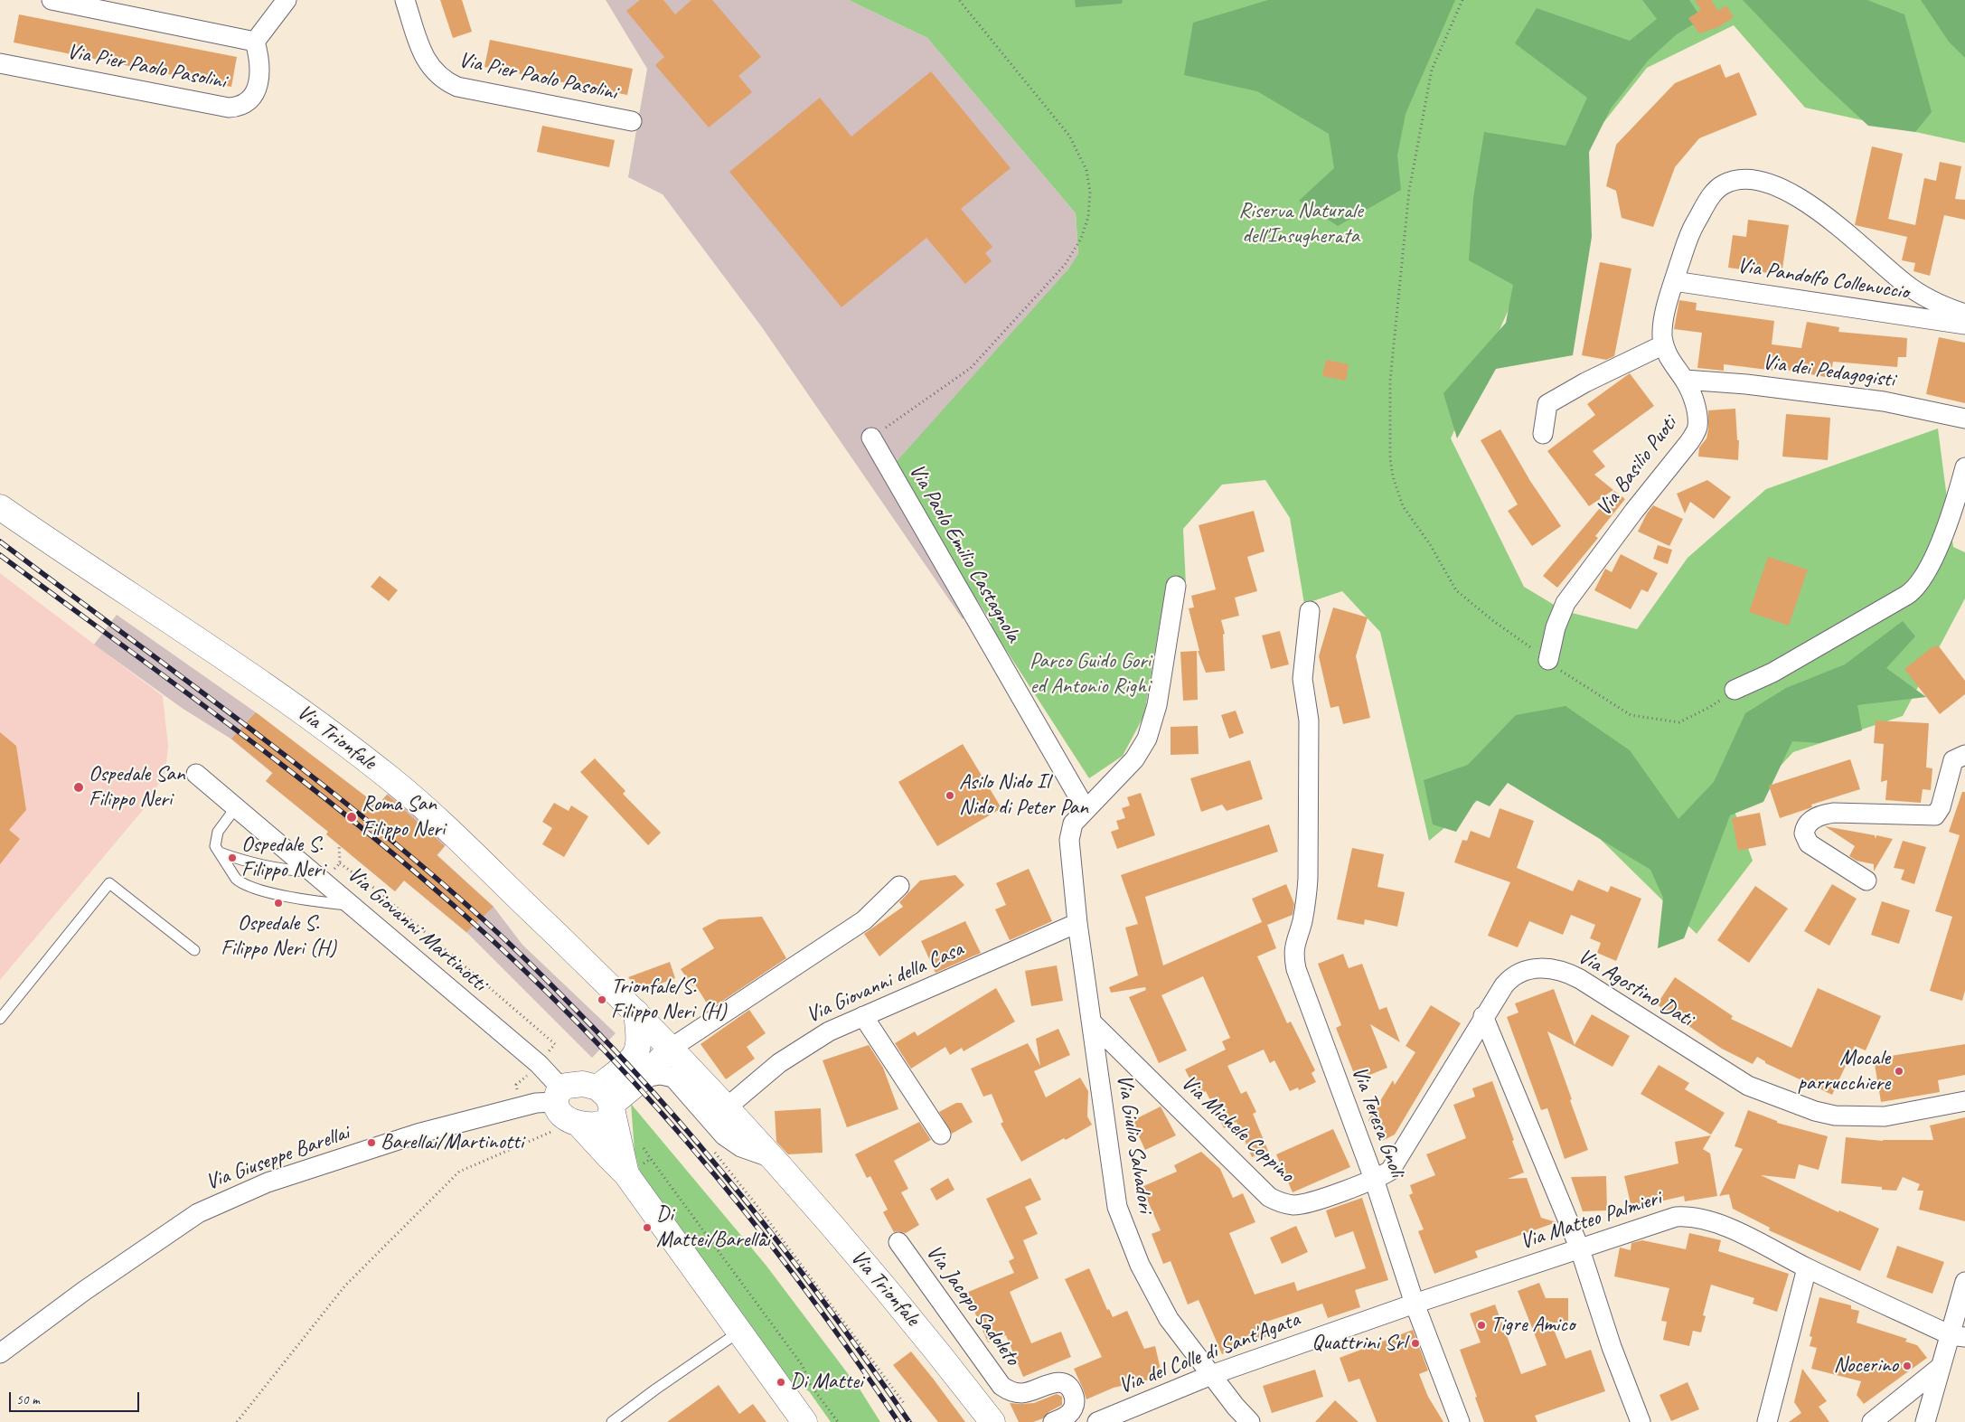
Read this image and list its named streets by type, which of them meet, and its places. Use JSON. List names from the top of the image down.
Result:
{
  "streets": {
    "main road": ["Via Trionfale"],
    "street": [
      "Via Pier Paolo Pasolini",
      "Via Pandolfo Collenuccio",
      "Via dei Pedagogisti",
      "Via Basilio Puoti",
      "Via Paolo Emilio Castagnola",
      "Via Giovanni Martinotti",
      "Via Giovanni della Casa",
      "Via Agostino Dati",
      "Via Teresa Gnoli",
      "Via Michele Coppino",
      "Via Giulio Salvadori",
      "Via Giuseppe Barellai",
      "Via Matteo Palmieri",
      "Via Jacopo Sadoleto",
      "Via del Colle di Sant'Agata"
    ]
  },
  "crossings": [
    ["Via Pandolfo Collenuccio", "Via Basilio Puoti"],
    ["Via dei Pedagogisti", "Via Basilio Puoti"],
    ["Via Trionfale", "Via Giovanni della Casa"],
    ["Via Giovanni Martinotti", "Via Giuseppe Barellai"],
    ["Via Giovanni della Casa", "Via Giulio Salvadori"],
    ["Via Agostino Dati", "Via Teresa Gnoli"],
    ["Via Agostino Dati", "Via Michele Coppino"],
    ["Via Teresa Gnoli", "Via Michele Coppino"],
    ["Via Teresa Gnoli", "Via Matteo Palmieri"],
    ["Via Teresa Gnoli", "Via del Colle di Sant'Agata"],
    ["Via Michele Coppino", "Via Giulio Salvadori"],
    ["Via Giulio Salvadori", "Via del Colle di Sant'Agata"],
    ["Via Matteo Palmieri", "Via del Colle di Sant'Agata"]
  ],
  "parks": ["Riserva Naturale dell'Insugherata", "Parco Guido Gori ed Antonio Righi"],
  "places": [
    "Ospedale San Filippo Neri",
    "Asilo Nido Il Nido di Peter Pan",
    "Roma San Filippo Neri",
    "Ospedale S. Filippo Neri",
    "Ospedale S. Filippo Neri (H)",
    "Trionfale/S. Filippo Neri (H)",
    "Mocale parrucchiere",
    "Barellai/Martinotti",
    "Di Mattei/Barellai",
    "Tigre Amico",
    "Quattrini Srl",
    "Nocerino",
    "Di Mattei"
  ],
  "scale_bar": "50 m"
}
